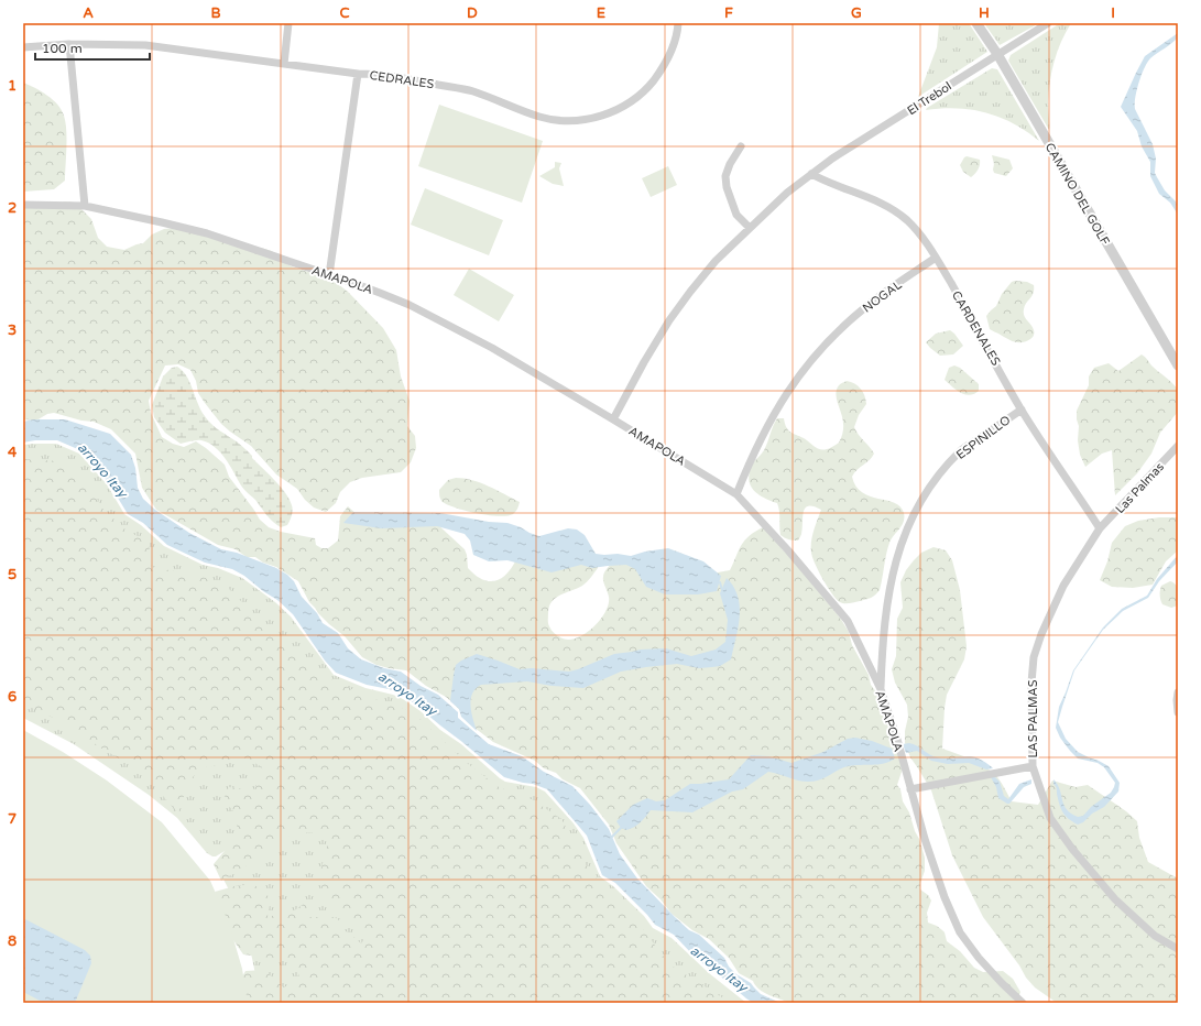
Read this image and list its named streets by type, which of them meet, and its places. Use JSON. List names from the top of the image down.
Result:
{
  "streets": {
    "street": [
      "CEDRALES",
      "El Trebol",
      "CAMINO DEL GOLF",
      "AMAPOLA",
      "NOGAL",
      "CARDENALES",
      "ESPINILLO",
      "Las Palmas",
      "LAS PALMAS"
    ]
  },
  "crossings": [
    ["El Trebol", "CAMINO DEL GOLF"],
    ["El Trebol", "AMAPOLA"],
    ["El Trebol", "CARDENALES"],
    ["AMAPOLA", "NOGAL"],
    ["AMAPOLA", "ESPINILLO"],
    ["NOGAL", "CARDENALES"],
    ["CARDENALES", "ESPINILLO"],
    ["CARDENALES", "Las Palmas"],
    ["CARDENALES", "LAS PALMAS"],
    ["Las Palmas", "LAS PALMAS"]
  ],
  "water": ["arroyo Itay"],
  "scale_bar": "100 m",
  "grid": {
    "columns": [
      "A",
      "B",
      "C",
      "D",
      "E",
      "F",
      "G",
      "H",
      "I"
    ],
    "rows": [
      "1",
      "2",
      "3",
      "4",
      "5",
      "6",
      "7",
      "8"
    ]
  }
}
